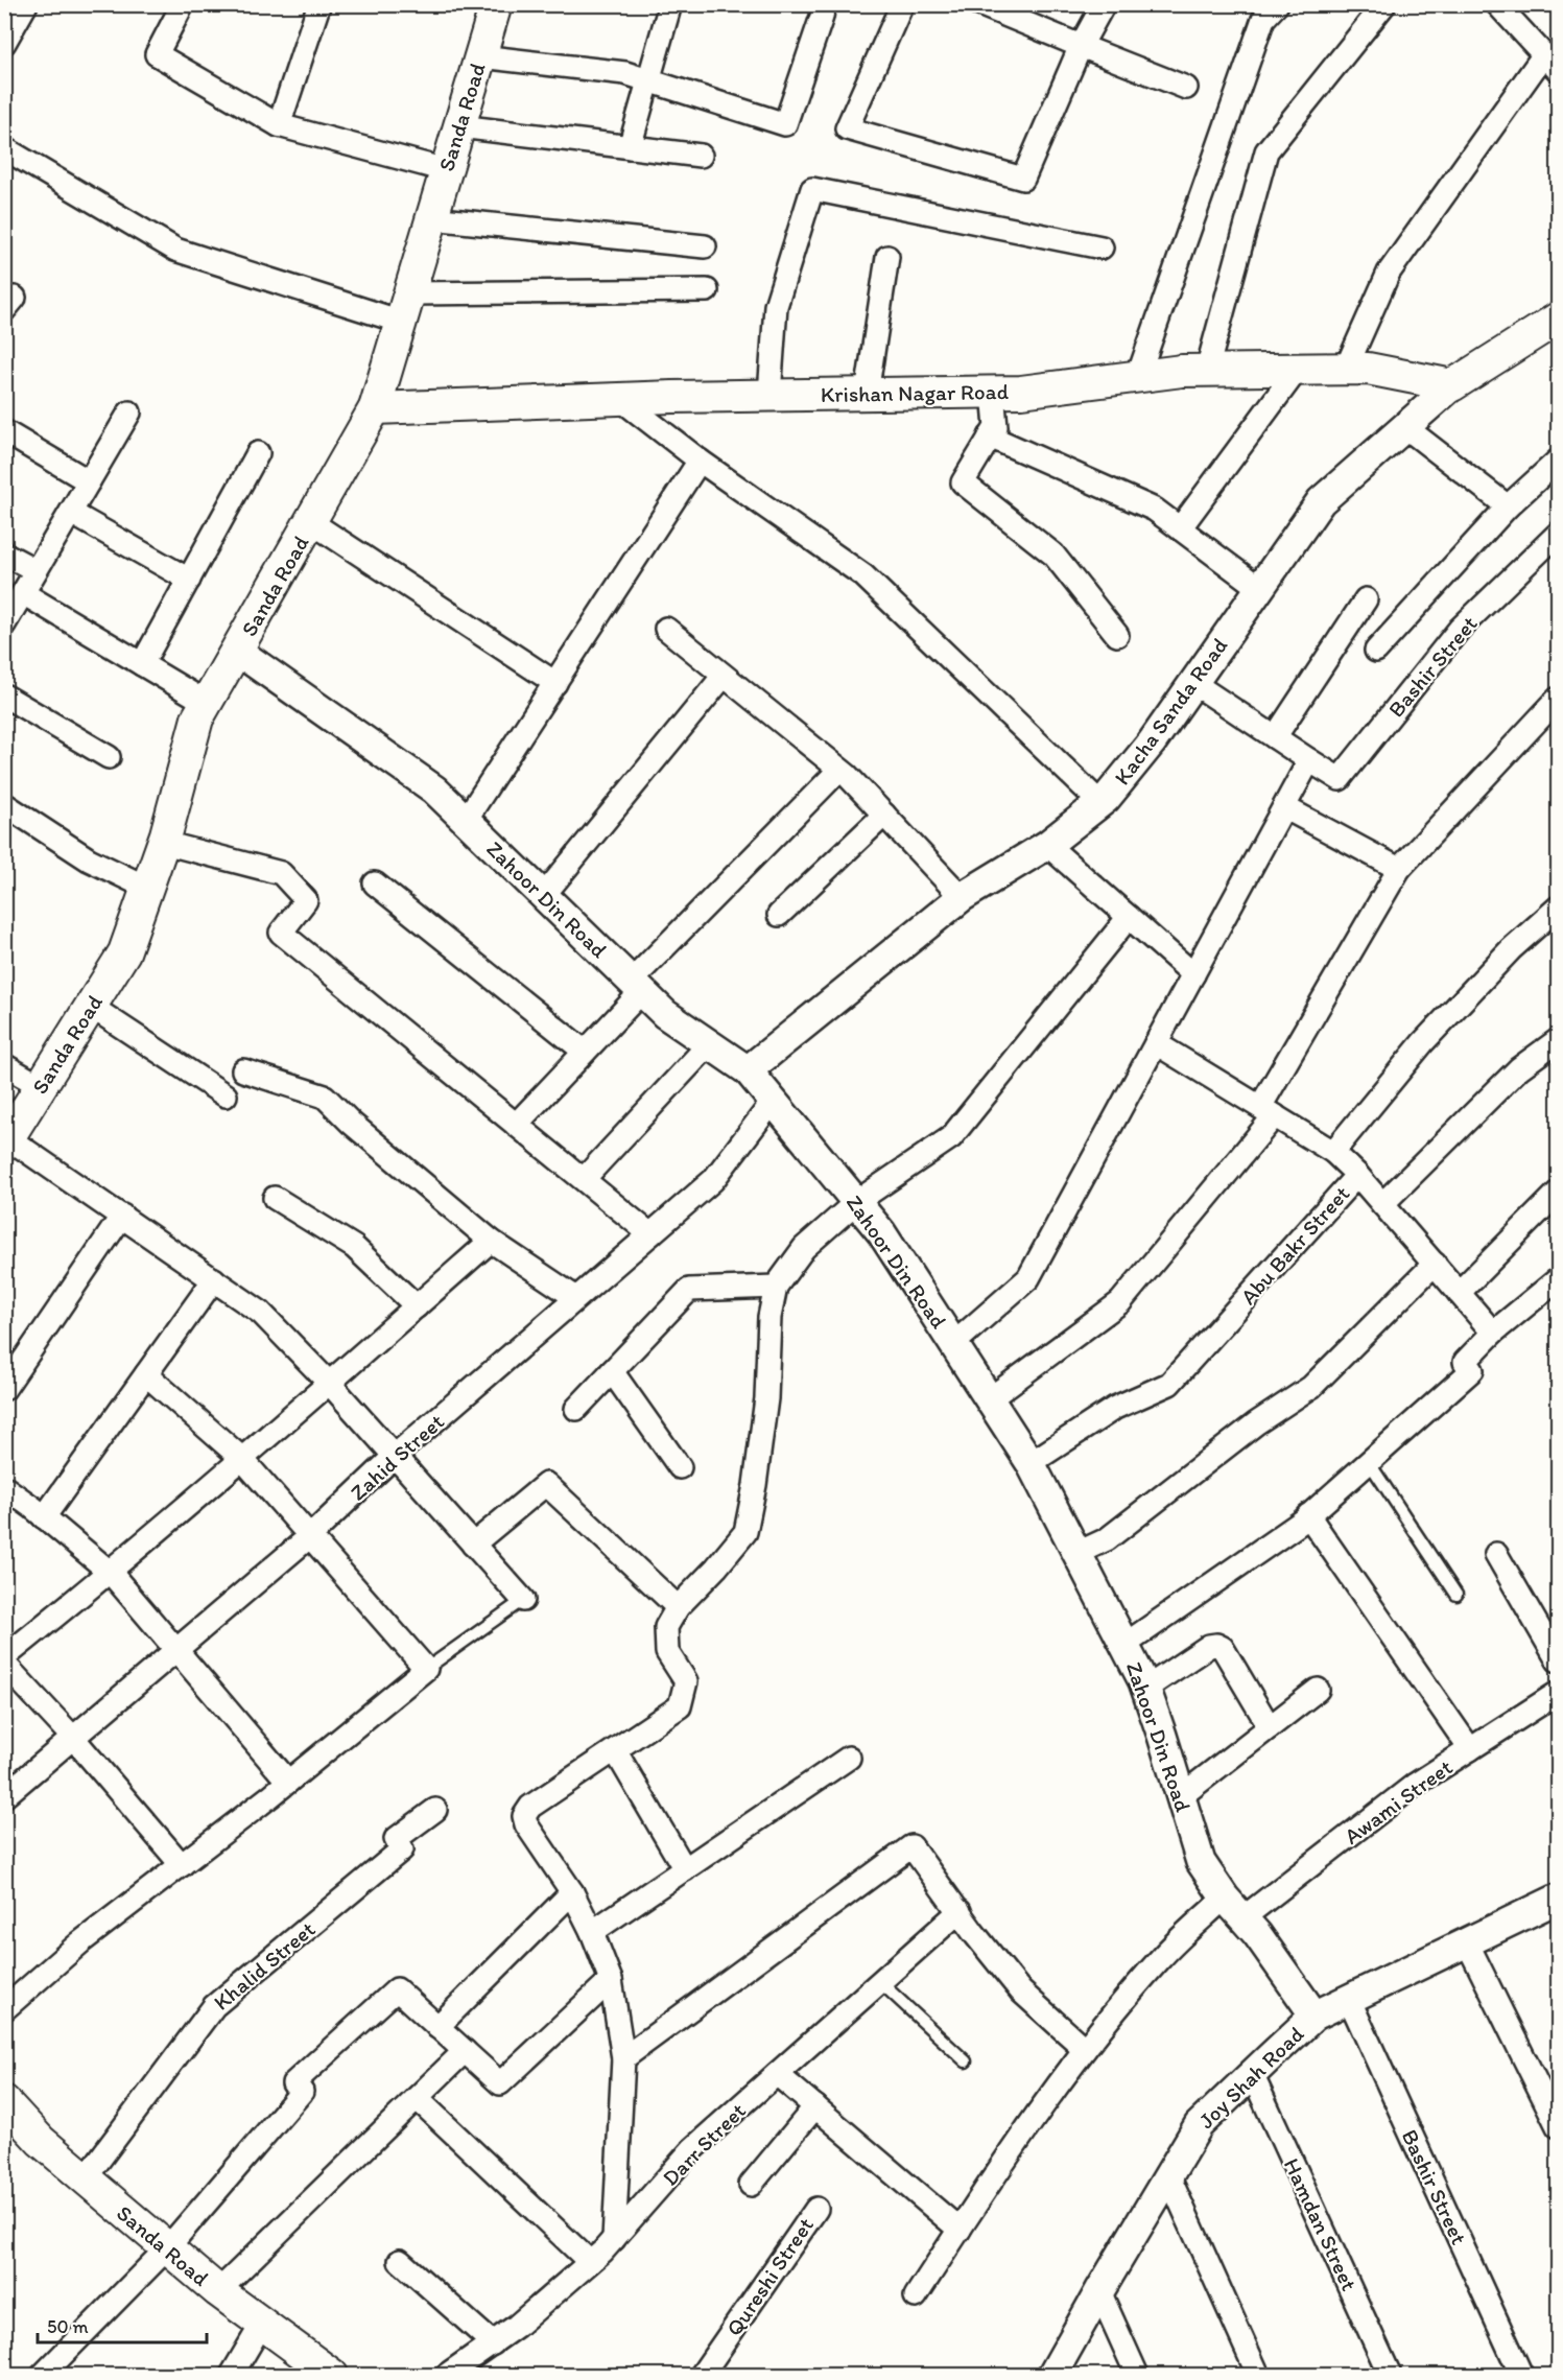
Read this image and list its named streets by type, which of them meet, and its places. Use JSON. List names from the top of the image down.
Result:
{
  "streets": {
    "main road": ["Sanda Road", "Krishan Nagar Road", "Kacha Sanda Road"],
    "street": [
      "Bashir Street",
      "Zahoor Din Road",
      "Abu Bakr Street",
      "Zahid Street",
      "Awami Street",
      "Khalid Street",
      "Joy Shah Road",
      "Darr Street",
      "Hamdan Street",
      "Qureshi Street"
    ]
  },
  "crossings": [
    ["Sanda Road", "Krishan Nagar Road"],
    ["Sanda Road", "Zahoor Din Road"],
    ["Sanda Road", "Khalid Street"],
    ["Krishan Nagar Road", "Kacha Sanda Road"],
    ["Bashir Street", "Joy Shah Road"],
    ["Kacha Sanda Road", "Zahoor Din Road"],
    ["Zahoor Din Road", "Abu Bakr Street"],
    ["Zahoor Din Road", "Zahid Street"],
    ["Zahoor Din Road", "Awami Street"],
    ["Zahoor Din Road", "Joy Shah Road"],
    ["Joy Shah Road", "Hamdan Street"]
  ],
  "scale_bar": "50 m"
}
